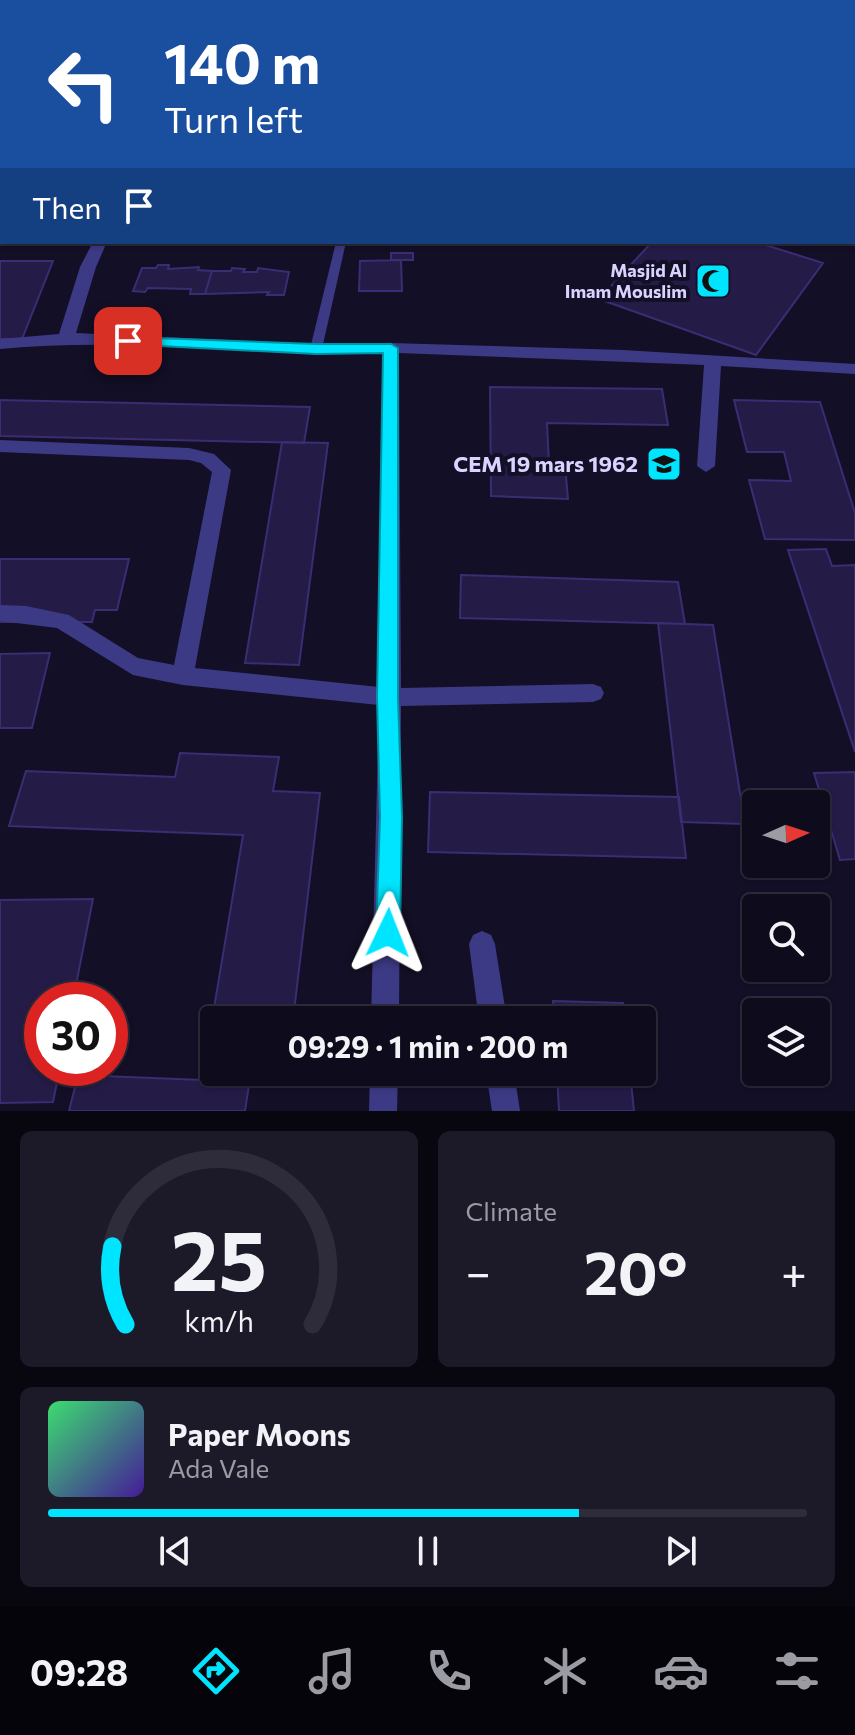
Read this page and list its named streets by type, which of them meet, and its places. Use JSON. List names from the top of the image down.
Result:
{
  "places": {
    "mosque": ["Masjid Al Imam Mouslim"],
    "school or university": ["CEM 19 mars 1962"]
  },
  "north": "right",
  "page": {
    "turn": ["140 m", "Turn left"],
    "then": "Then",
    "limit": "30",
    "trip": "09:29 · 1 min · 200 m",
    "tile": "Climate",
    "heat": ["−", "20°", "+"],
    "song": ["Paper Moons", "Ada Vale"],
    "tabs": "09:28",
    "gauge": ["25", "km/h"]
  }
}
